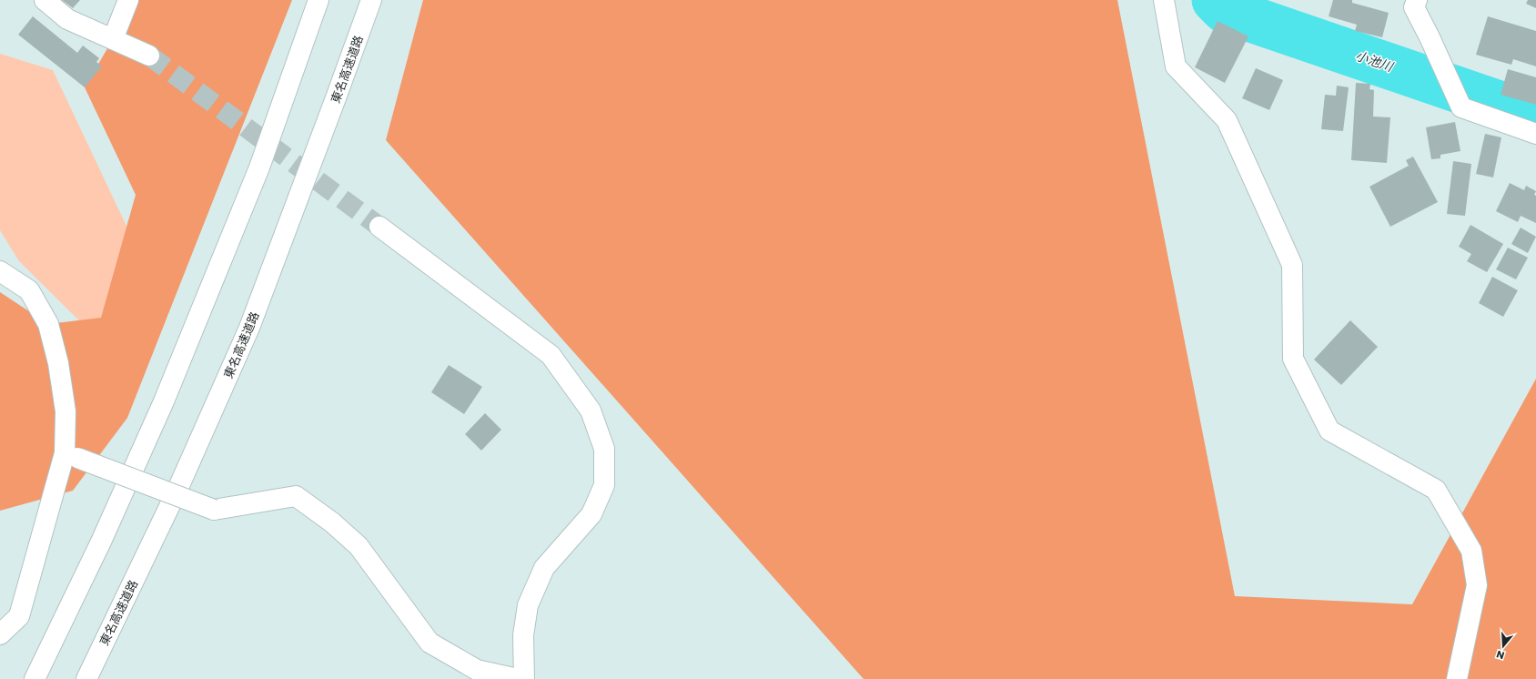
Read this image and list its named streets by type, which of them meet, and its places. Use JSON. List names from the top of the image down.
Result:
{
  "streets": {
    "main road": ["東名高速道路"]
  },
  "water": ["小池川"],
  "north": "bottom"
}
